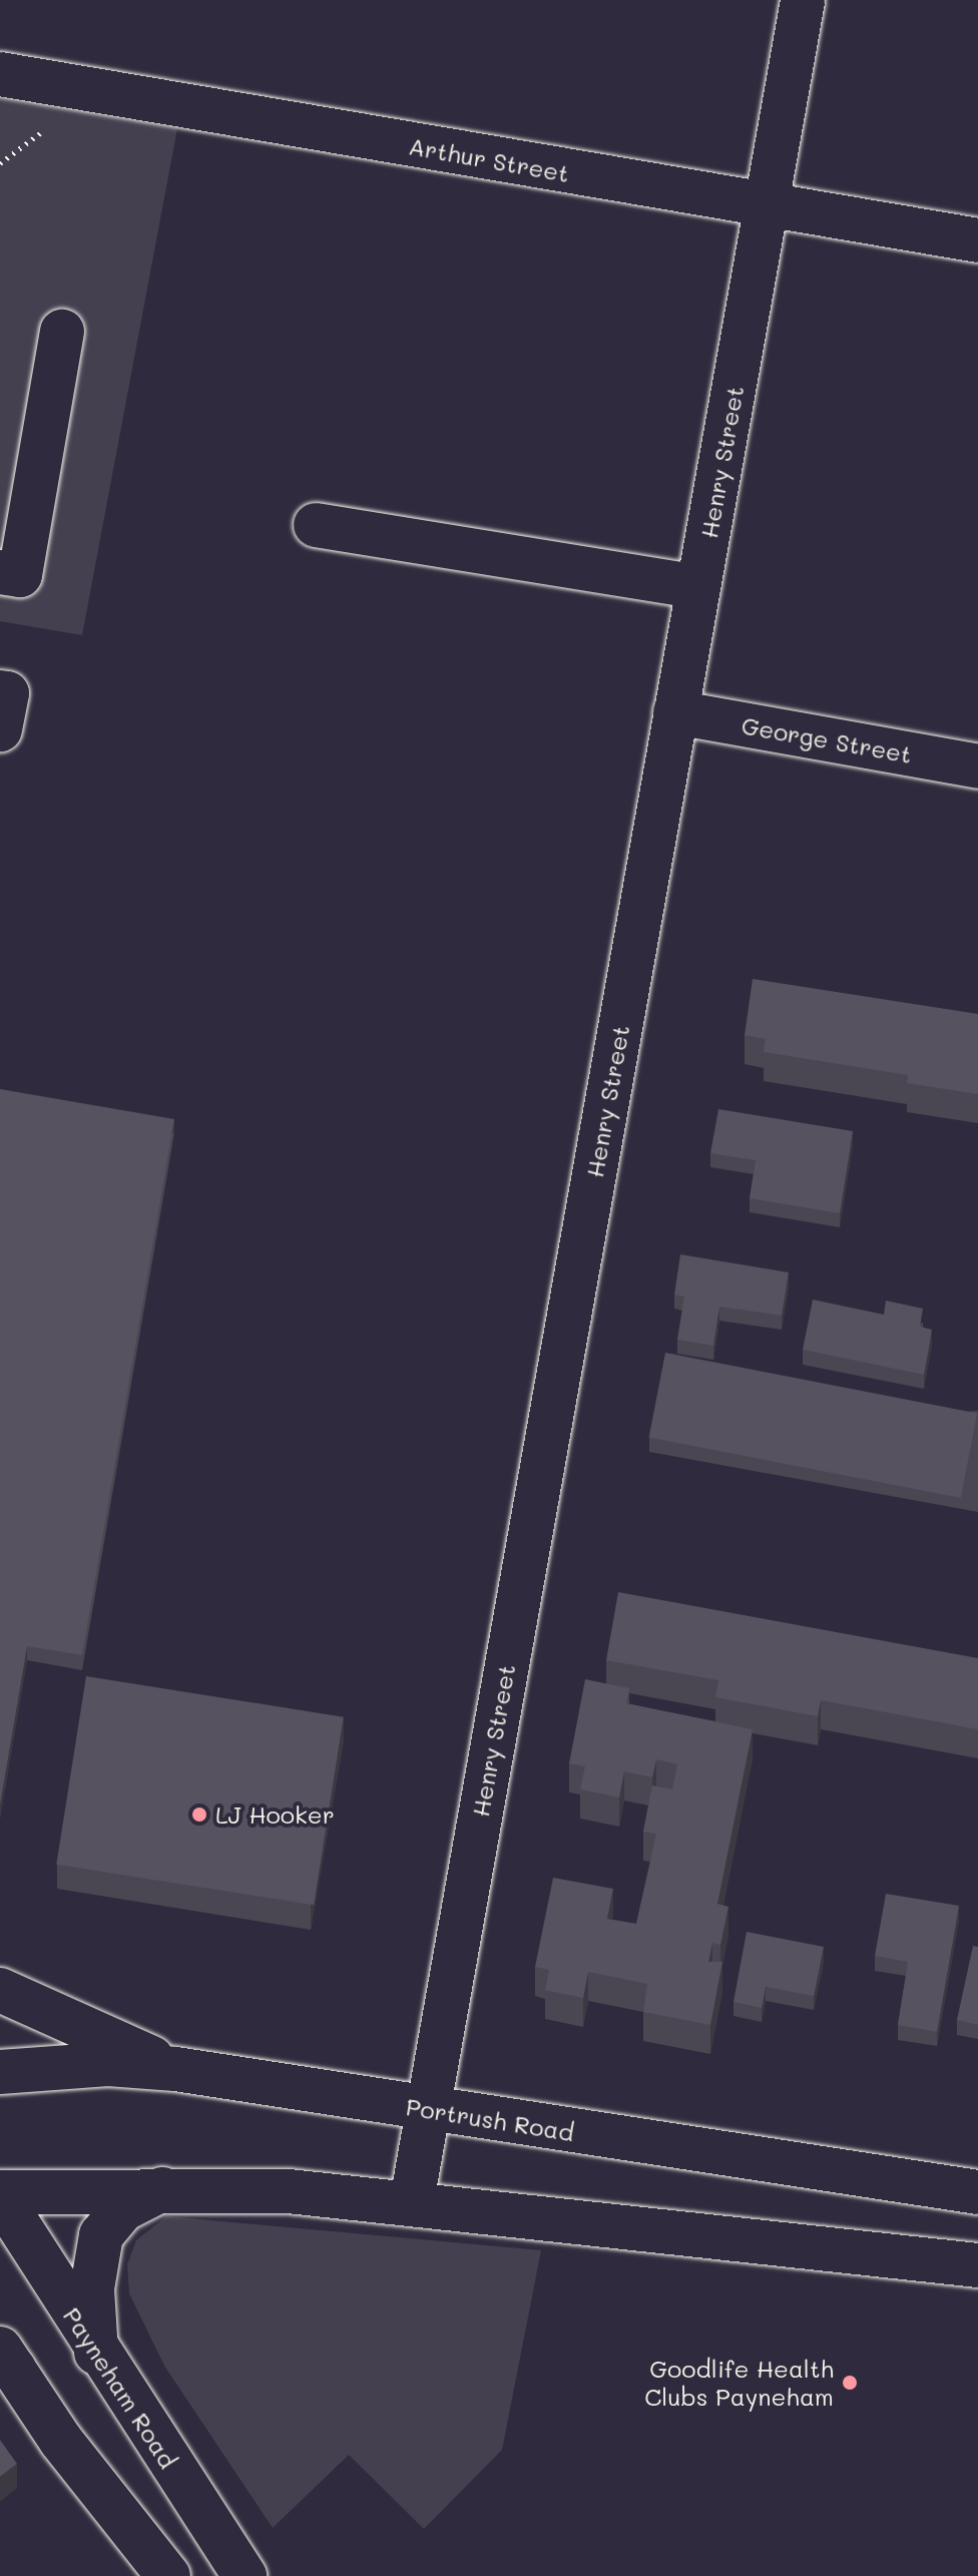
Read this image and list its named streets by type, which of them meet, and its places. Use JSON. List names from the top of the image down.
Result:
{
  "streets": {
    "main road": [
      "Arthur Street",
      "Henry Street",
      "George Street",
      "Portrush Road",
      "Payneham Road"
    ]
  },
  "crossings": [
    ["Arthur Street", "Henry Street"],
    ["Henry Street", "George Street"],
    ["Henry Street", "Portrush Road"]
  ],
  "places": ["LJ Hooker", "Goodlife Health Clubs Payneham"]
}
